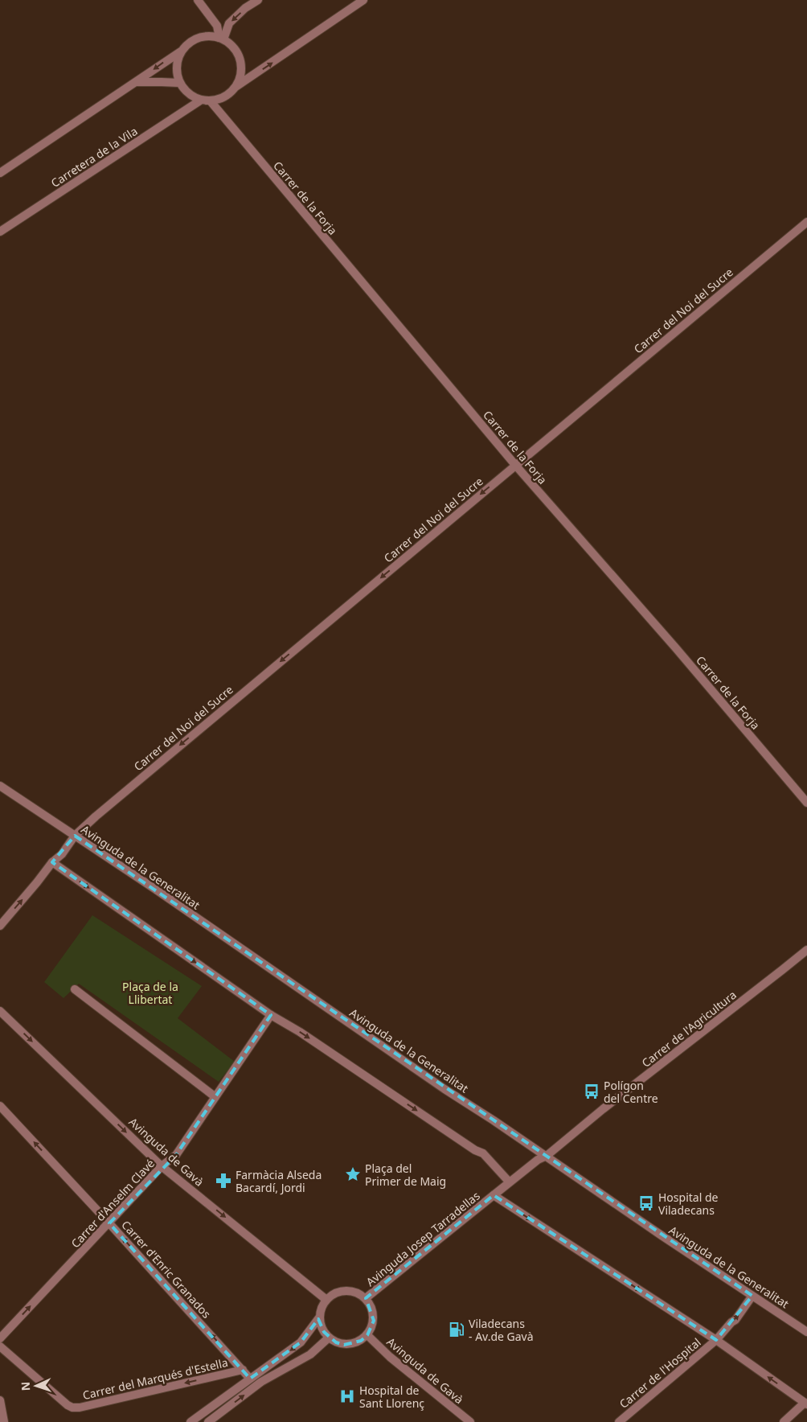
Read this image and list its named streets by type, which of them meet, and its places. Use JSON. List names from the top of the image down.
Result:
{
  "streets": {
    "street": [
      "Carretera de la Vila",
      "Carrer de la Forja",
      "Carrer del Noi del Sucre",
      "Avinguda de la Generalitat",
      "Carrer de l'Agricultura",
      "Avinguda de Gavà",
      "Carrer d'Anselm Clavé",
      "Avinguda Josep Tarradellas",
      "Carrer d'Enric Granados",
      "Carrer de l'Hospital",
      "Carrer del Marqués d'Estella"
    ]
  },
  "crossings": [
    ["Carretera de la Vila", "Carrer de la Forja"],
    ["Carrer de la Forja", "Carrer del Noi del Sucre"],
    ["Carrer del Noi del Sucre", "Avinguda de la Generalitat"],
    ["Avinguda de la Generalitat", "Carrer de l'Agricultura"],
    ["Avinguda de la Generalitat", "Carrer de l'Hospital"],
    ["Carrer de l'Agricultura", "Avinguda Josep Tarradellas"],
    ["Avinguda de Gavà", "Carrer d'Anselm Clavé"],
    ["Avinguda de Gavà", "Avinguda Josep Tarradellas"],
    ["Carrer d'Anselm Clavé", "Carrer d'Enric Granados"],
    ["Carrer d'Enric Granados", "Carrer del Marqués d'Estella"]
  ],
  "one_way": [
    "Avinguda de Gavà",
    "Carrer d'Anselm Clavé",
    "Carrer d'Enric Granados",
    "Carrer del Marqués d'Estella"
  ],
  "parks": ["Plaça de la Llibertat"],
  "places": {
    "bus stop": ["Polígon del Centre", "Hospital de Viladecans"],
    "place": ["Plaça del Primer de Maig"],
    "pharmacy": ["Farmàcia Alseda Bacardí, Jordi"],
    "fuel station": ["Viladecans - Av.de Gavà"],
    "hospital": ["Hospital de Sant Llorenç"]
  },
  "north": "left"
}
